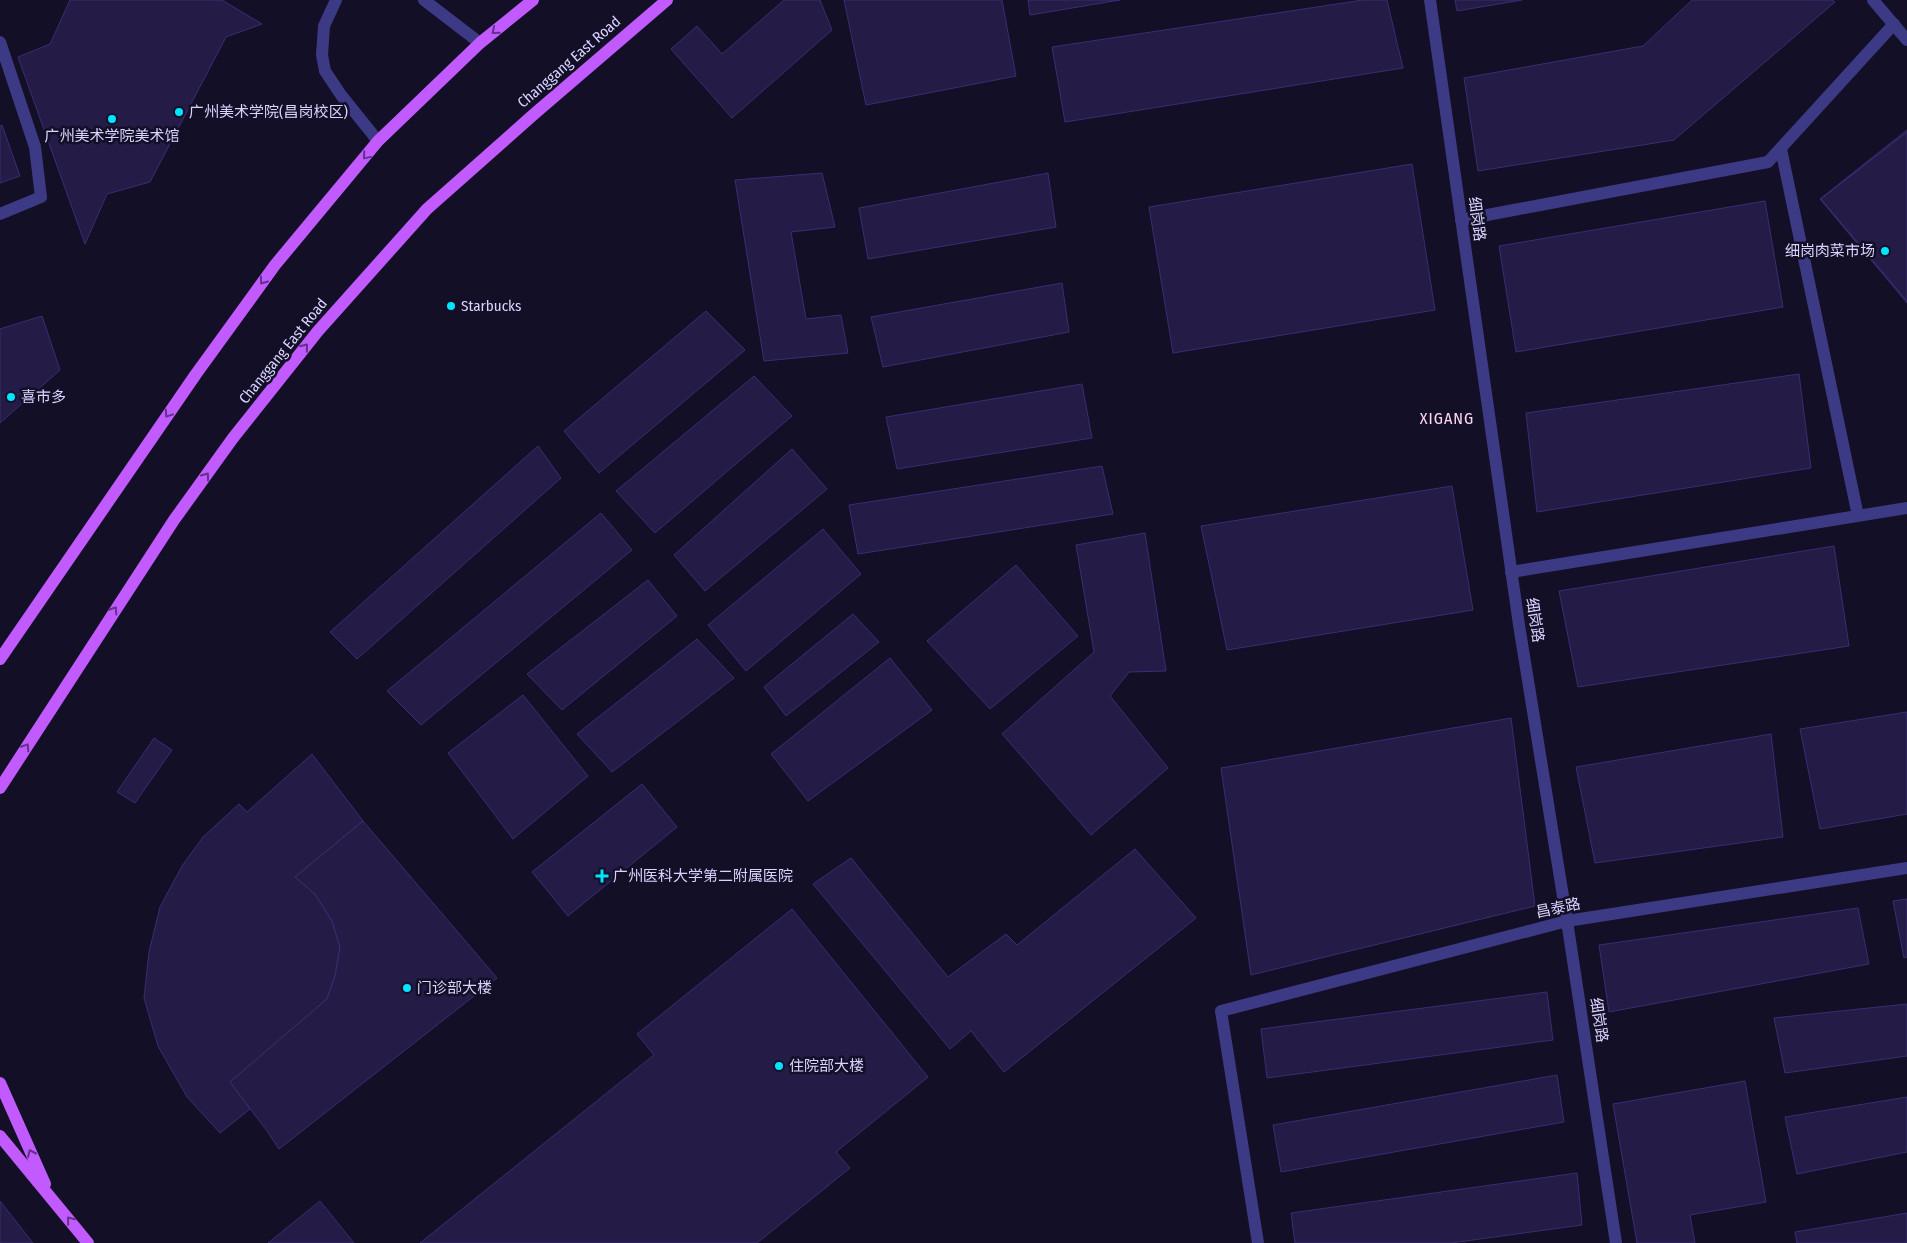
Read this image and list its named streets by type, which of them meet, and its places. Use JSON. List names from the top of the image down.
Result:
{
  "streets": {
    "main road": ["Changgang East Road"],
    "street": ["细岗路", "昌泰路"]
  },
  "crossings": [
    ["细岗路", "昌泰路"]
  ],
  "districts": ["XIGANG"],
  "places": {
    "other": [
      "广州美术学院(昌岗校区)",
      "广州美术学院美术馆",
      "细岗肉菜市场",
      "Starbucks",
      "喜市多",
      "门诊部大楼",
      "住院部大楼"
    ],
    "health": ["广州医科大学第二附属医院"]
  }
}
